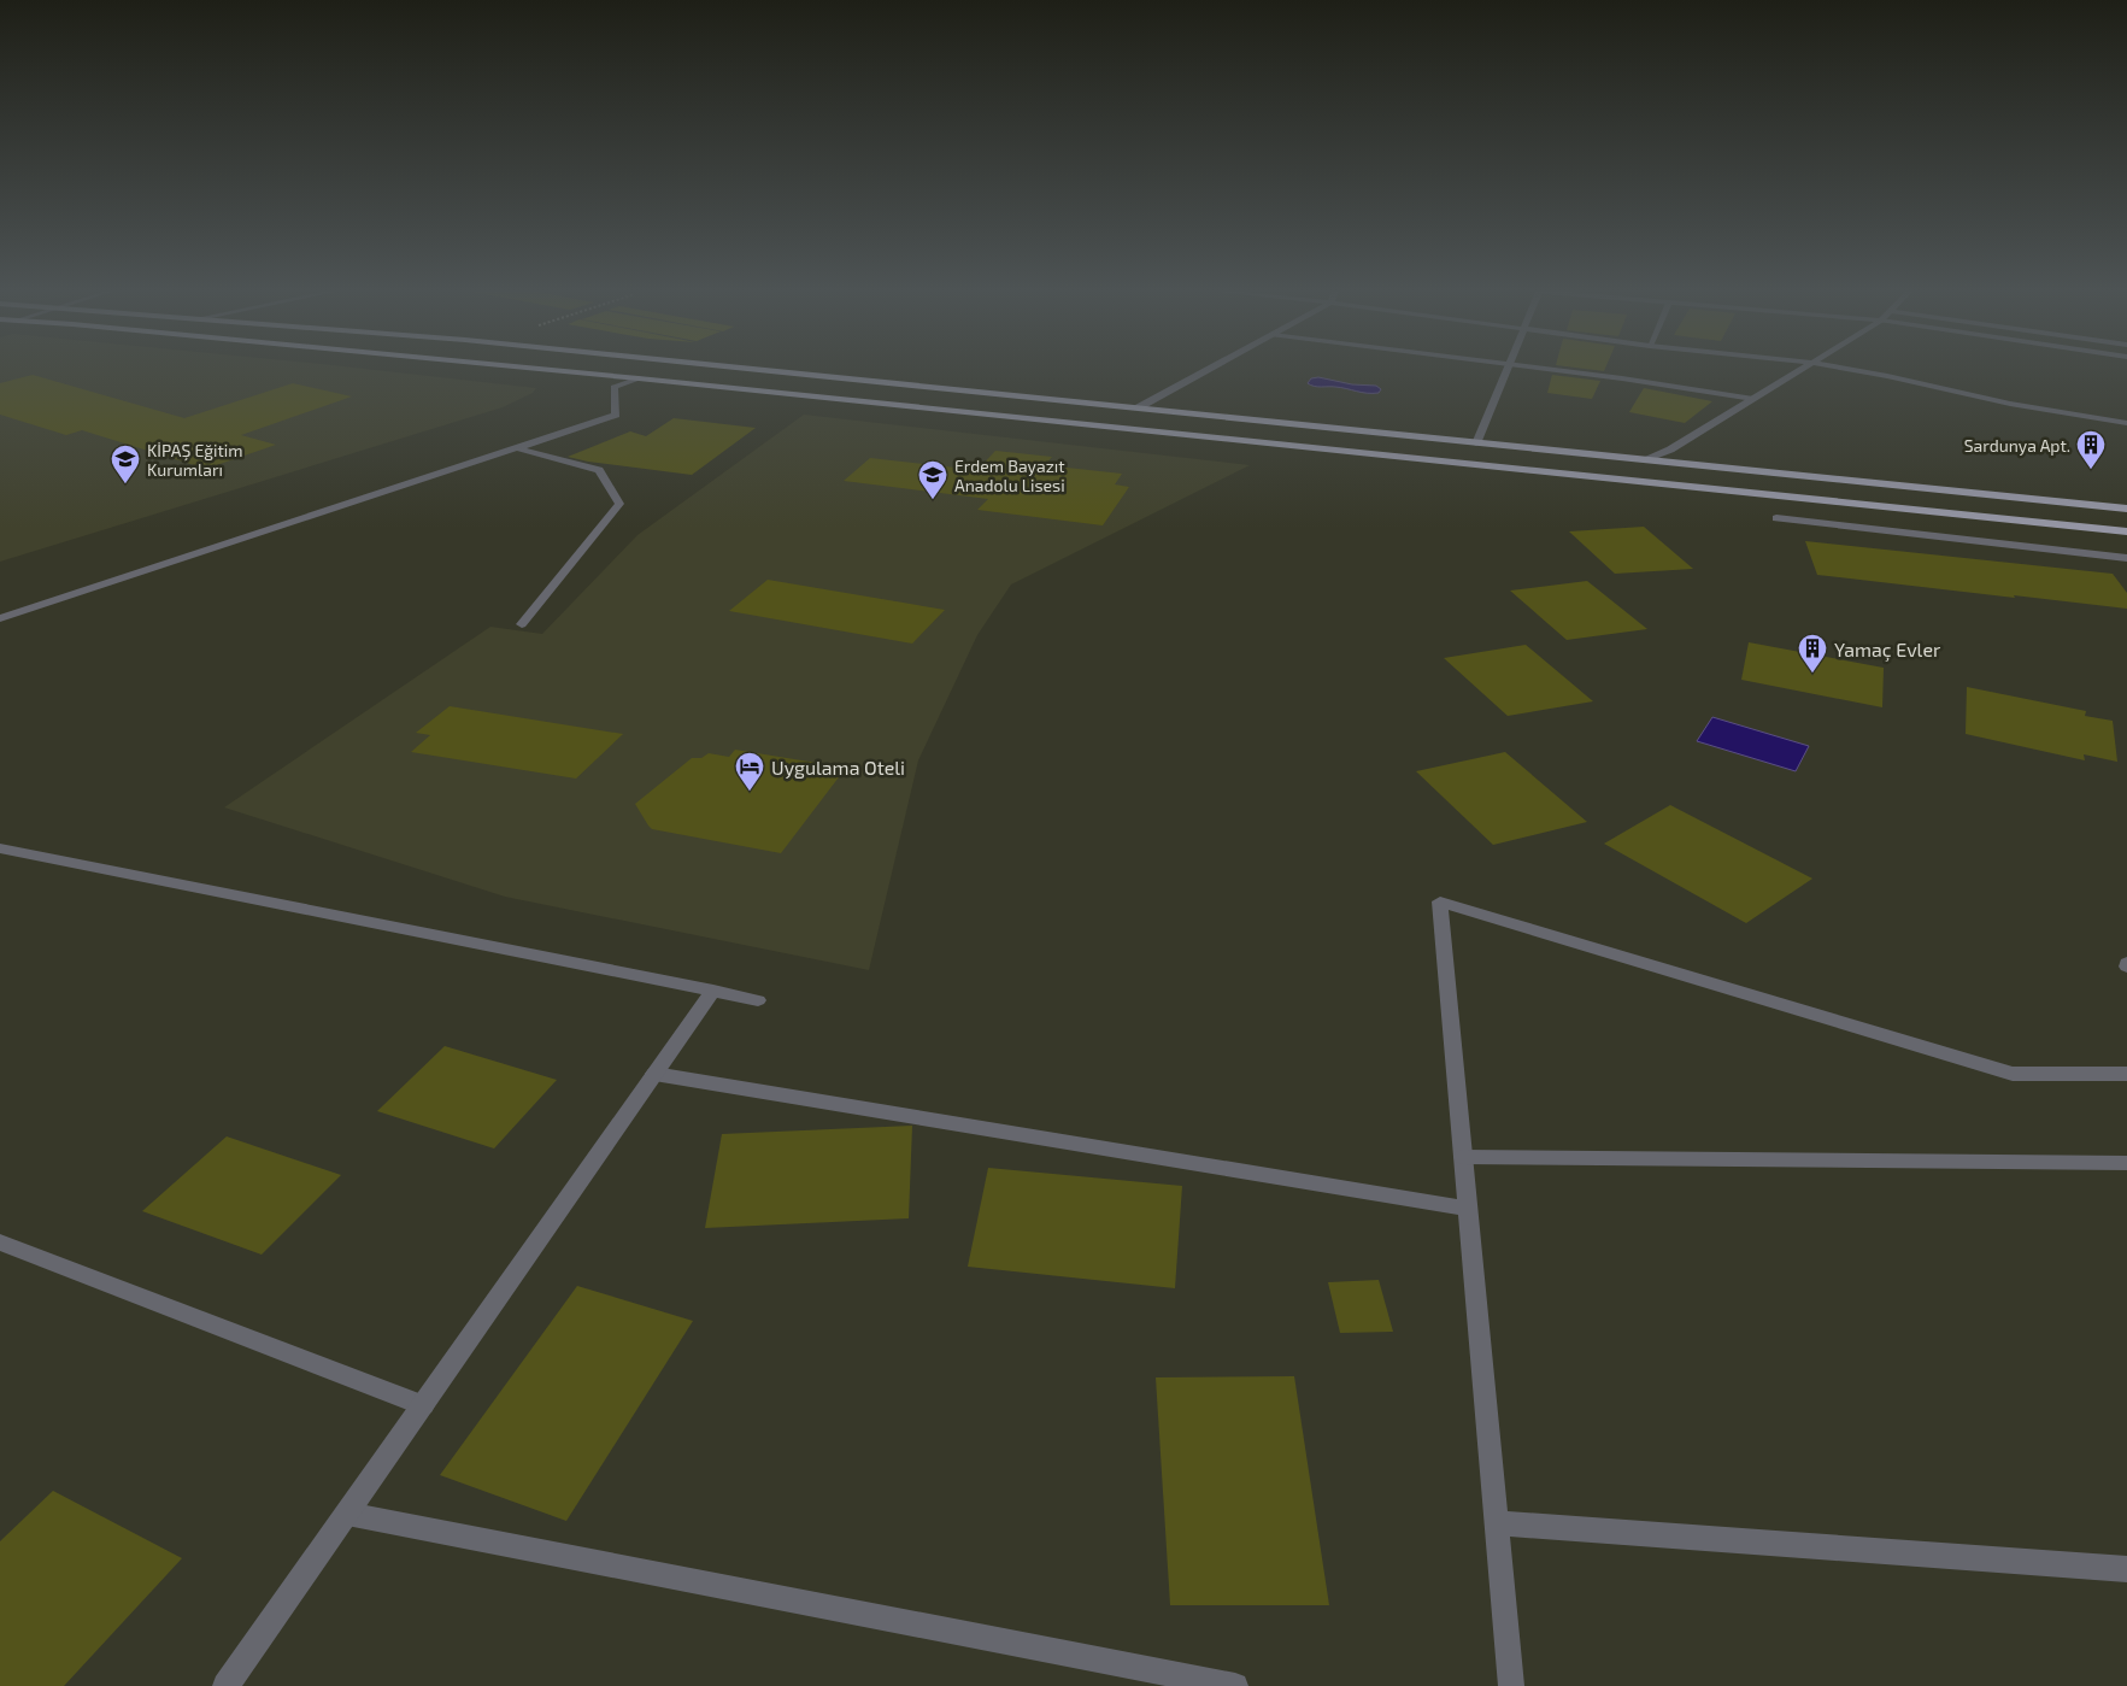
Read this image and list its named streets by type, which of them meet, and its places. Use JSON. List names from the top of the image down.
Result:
{
  "places": {
    "building": ["Sardunya Apt.", "Yamaç Evler"],
    "school or university": ["KİPAŞ Eğitim Kurumları", "Erdem Bayazıt Anadolu Lisesi"],
    "hotel": ["Uygulama Oteli"]
  }
}
